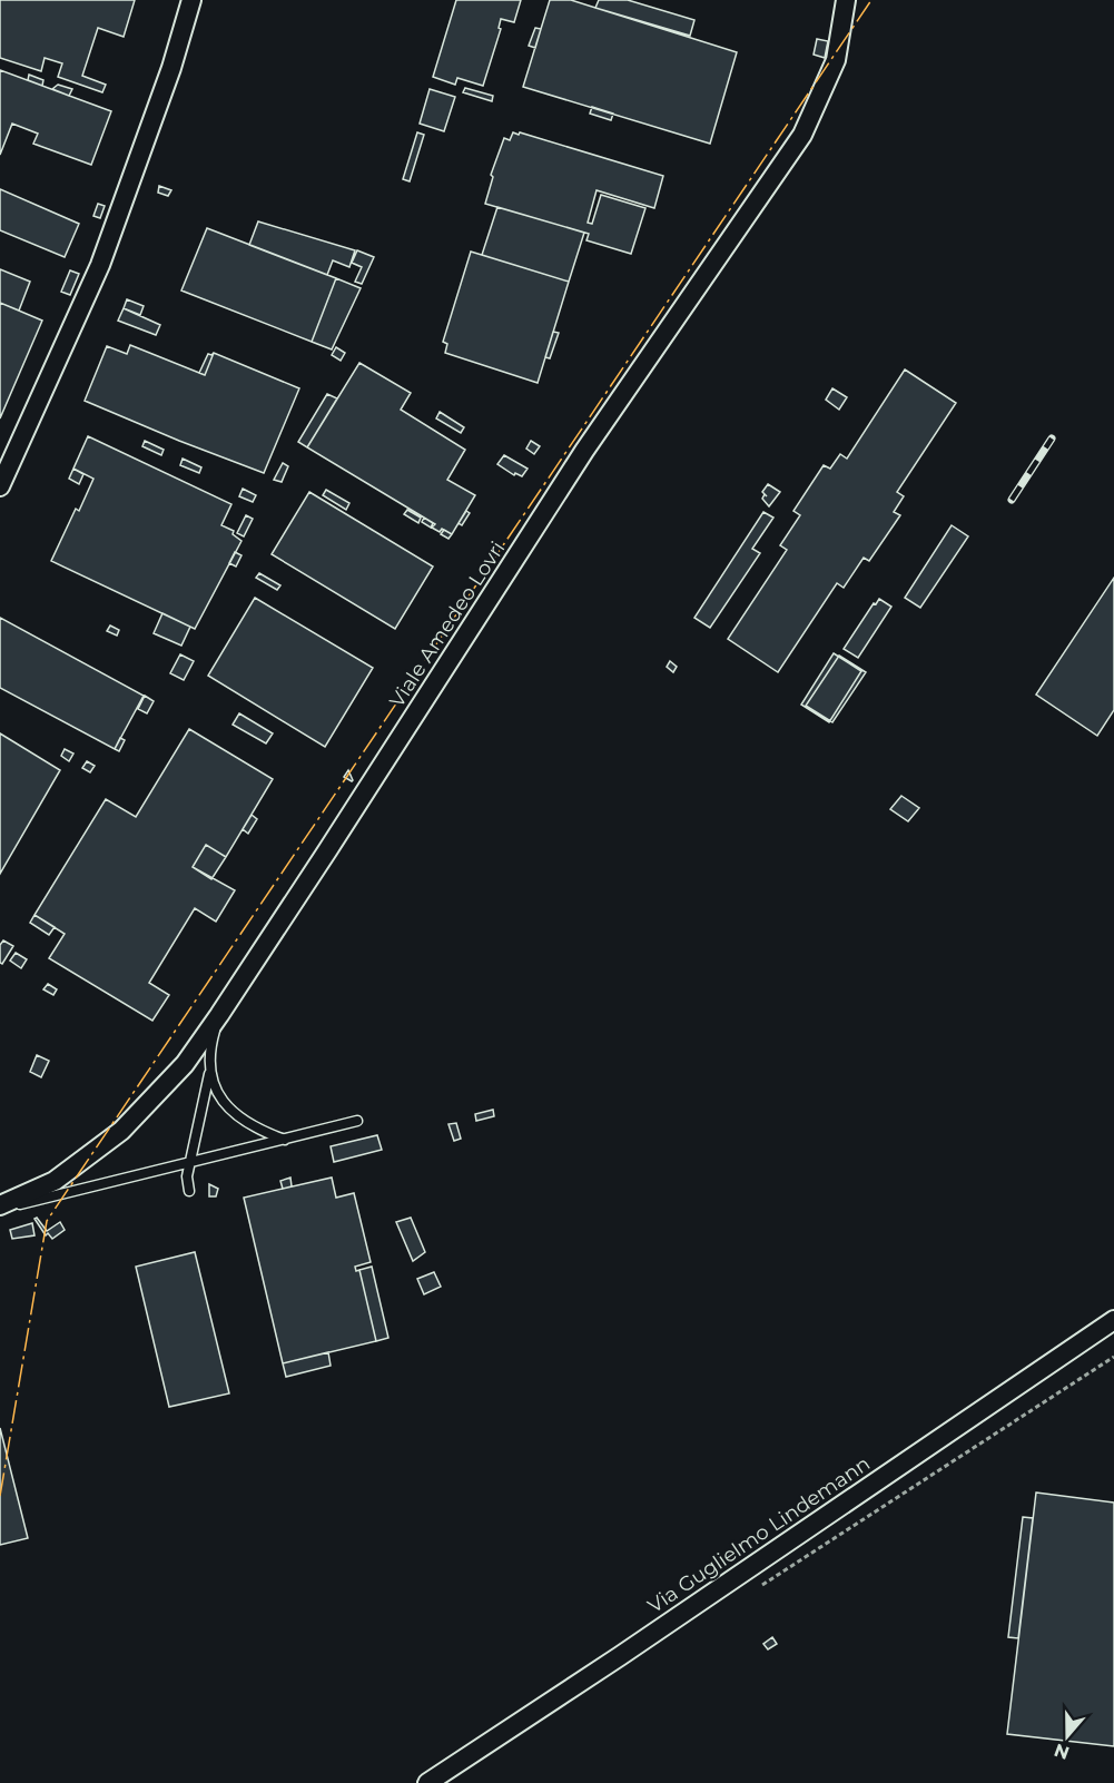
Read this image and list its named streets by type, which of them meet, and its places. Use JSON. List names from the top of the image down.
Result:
{
  "streets": {
    "street": ["Viale Amedeo Lovri", "Via Guglielmo Lindemann"]
  },
  "north": "bottom"
}
